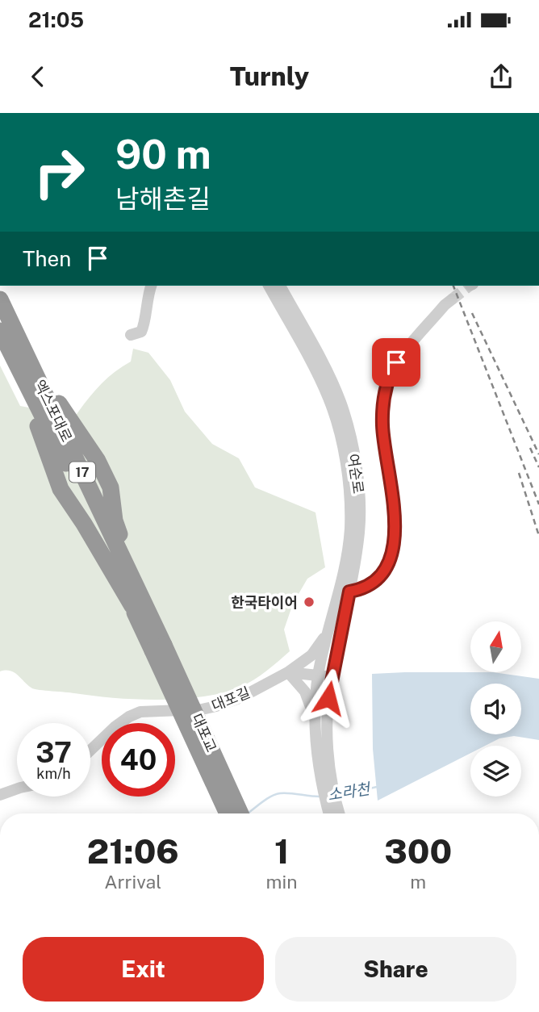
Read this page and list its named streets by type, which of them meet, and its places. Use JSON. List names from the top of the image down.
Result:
{
  "streets": {
    "highway": ["엑스포대로", "17", "대포교"],
    "street": ["여순로", "대포길"]
  },
  "crossings": [
    ["엑스포대로", "대포교"],
    ["여순로", "대포길"]
  ],
  "water": ["소라천"],
  "places": ["한국타이어"],
  "north": "top",
  "page": {
    "status": "21:05",
    "header": "Turnly",
    "turn": ["90 m", "남해촌길"],
    "then": "Then",
    "speed": "37 km/h",
    "limit": "40",
    "eta": [
      "21:06",
      "Arrival",
      "1",
      "min",
      "300",
      "m"
    ],
    "buttons": ["Exit", "Share"]
  }
}
